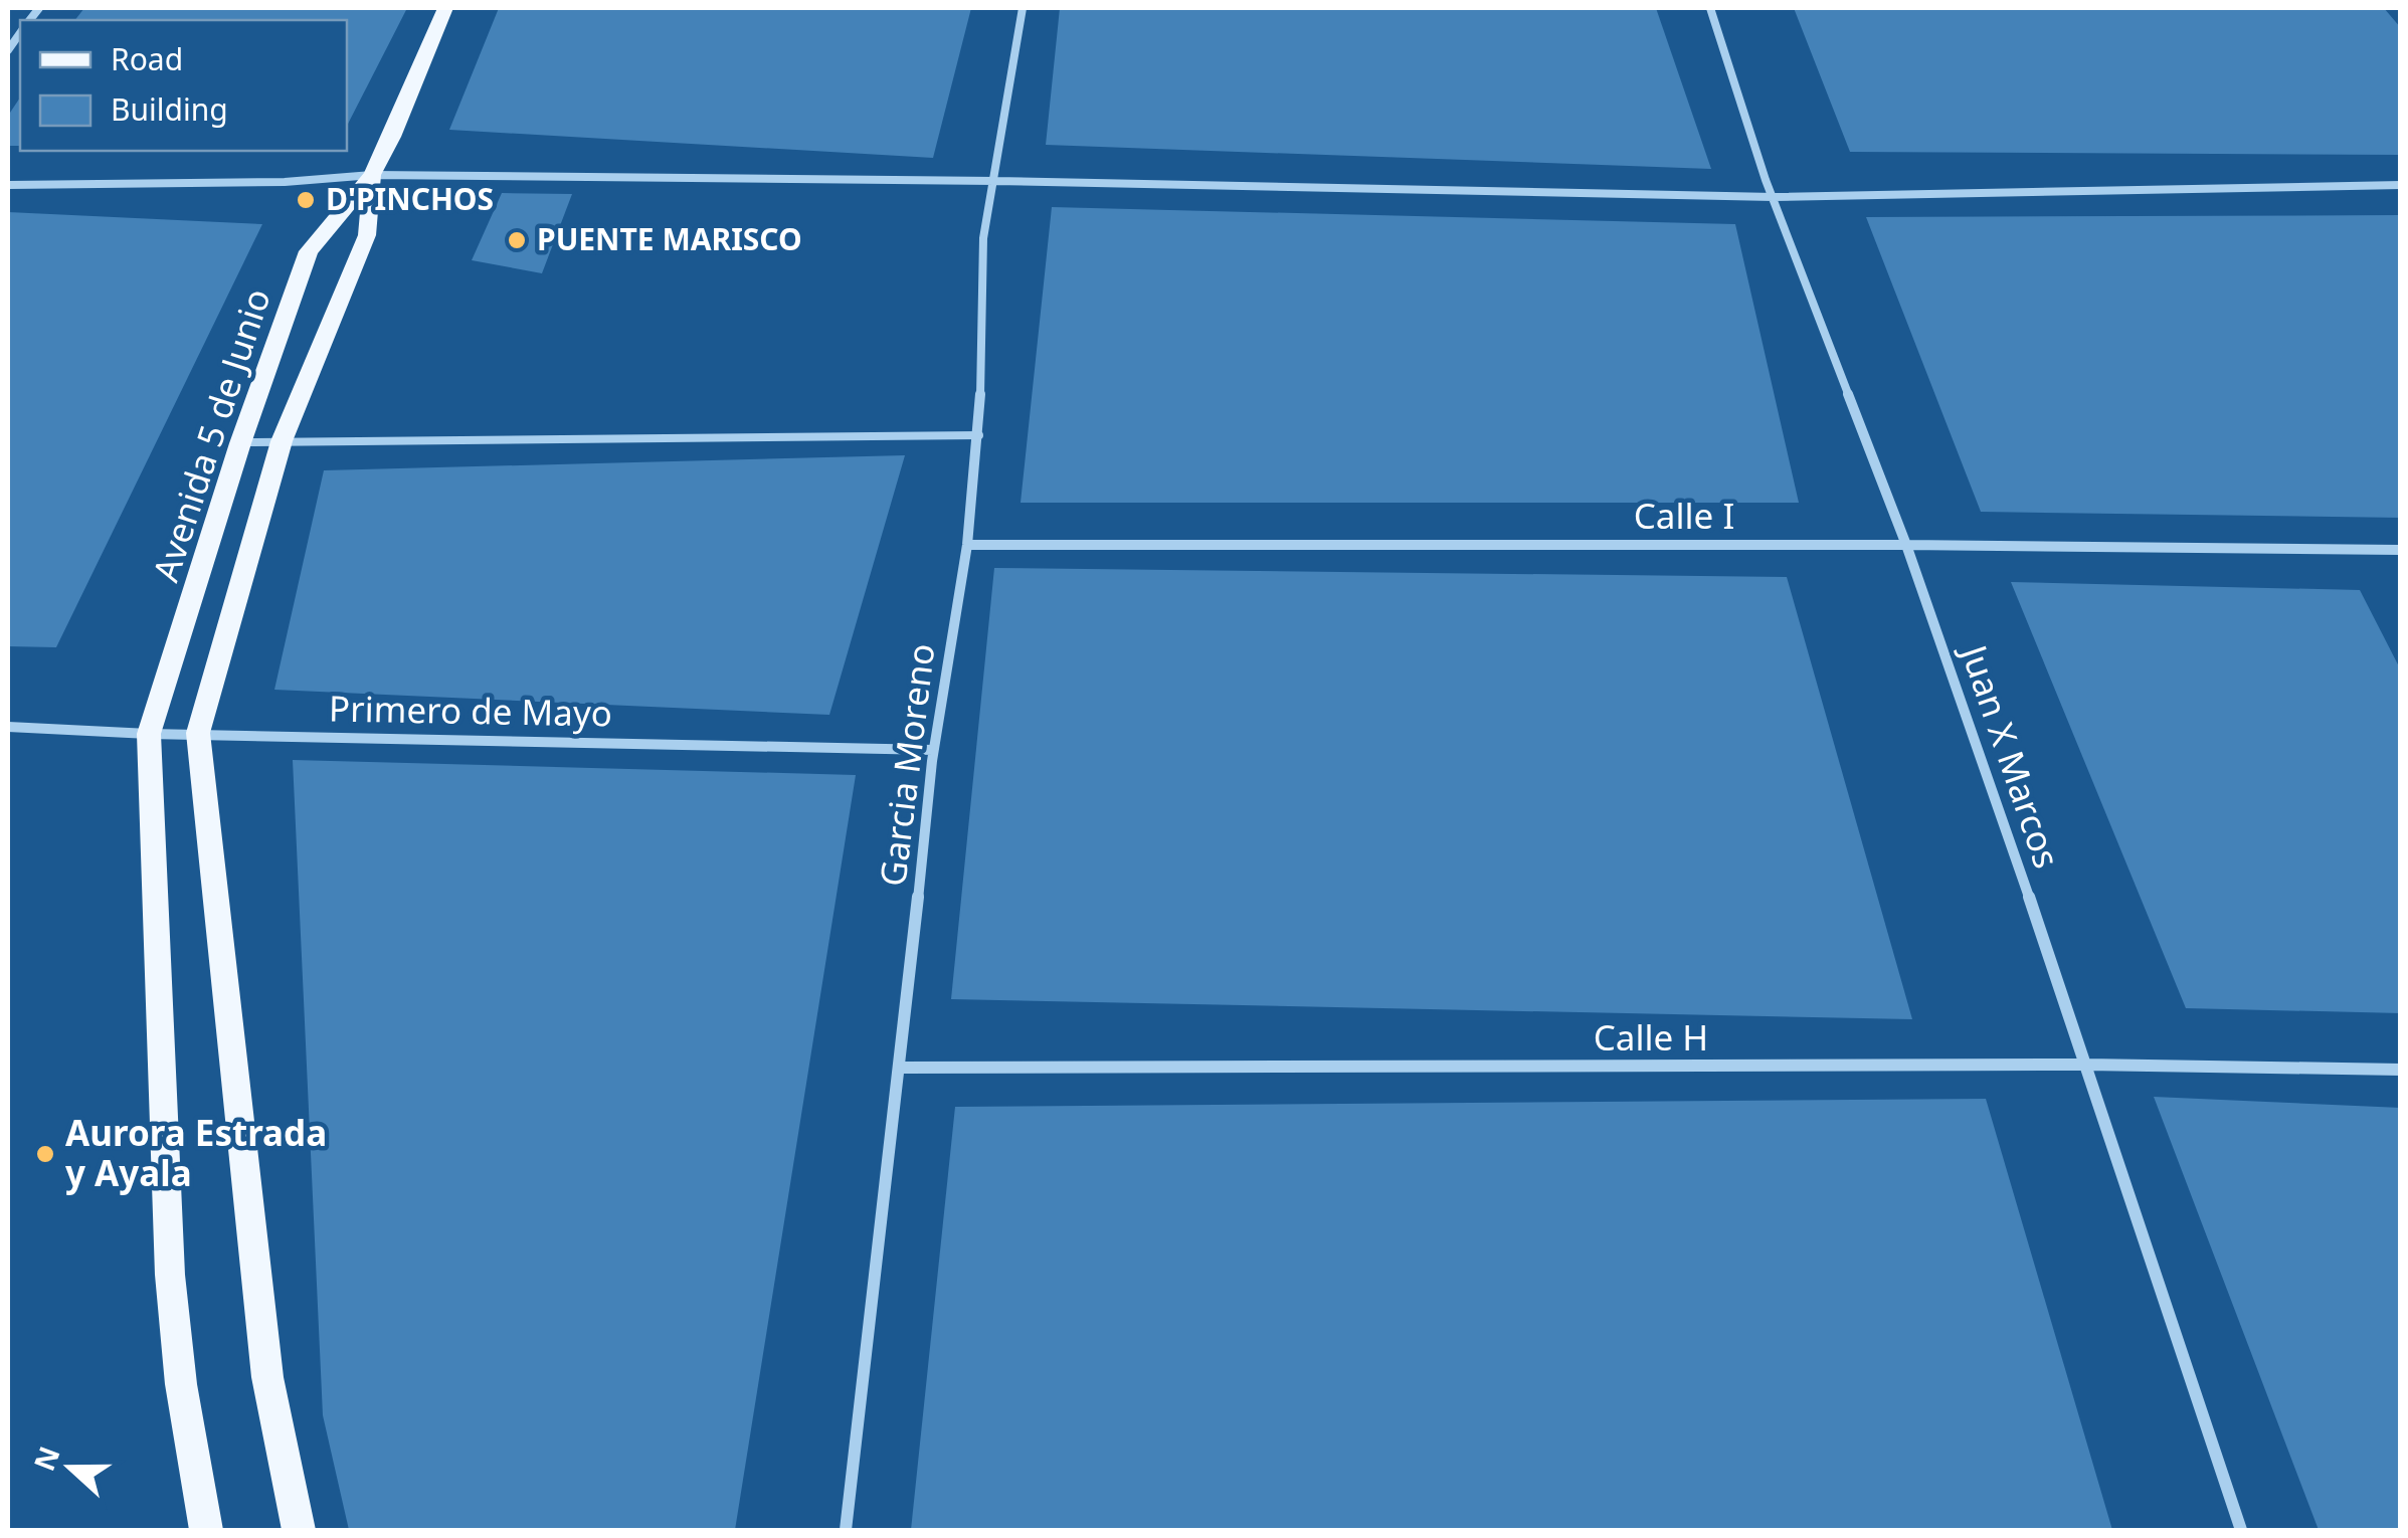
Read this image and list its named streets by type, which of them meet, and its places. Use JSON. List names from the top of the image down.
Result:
{
  "streets": {
    "main road": ["Avenida 5 de Junio"],
    "street": [
      "Calle I",
      "Primero de Mayo",
      "Juan X Marcos",
      "Garcia Moreno",
      "Calle H"
    ]
  },
  "crossings": [
    ["Avenida 5 de Junio", "Primero de Mayo"],
    ["Calle I", "Juan X Marcos"],
    ["Calle I", "Garcia Moreno"],
    ["Primero de Mayo", "Garcia Moreno"],
    ["Juan X Marcos", "Calle H"],
    ["Garcia Moreno", "Calle H"]
  ],
  "places": ["D'PINCHOS", "PUENTE MARISCO", "Aurora Estrada y Ayala"],
  "legend": ["Road", "Building"],
  "north": "left"
}
